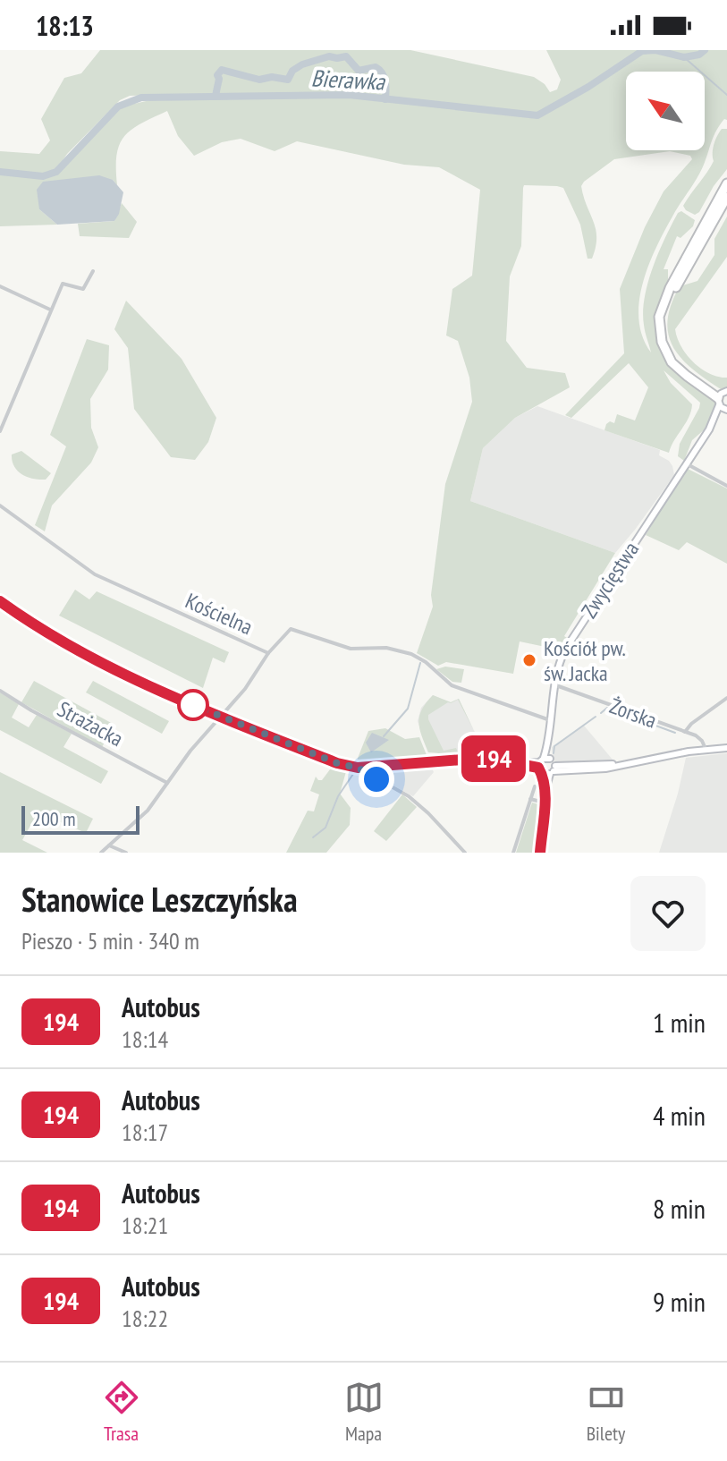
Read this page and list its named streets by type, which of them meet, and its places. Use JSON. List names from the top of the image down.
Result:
{
  "streets": {
    "main road": ["Zwycięstwa", "Żorska"],
    "street": ["Kościelna", "Strażacka"]
  },
  "crossings": [
    ["Zwycięstwa", "Kościelna"],
    ["Zwycięstwa", "Żorska"]
  ],
  "water": ["Bierawka"],
  "places": ["Kościół pw. św. Jacka"],
  "lines": ["bus line 194"],
  "scale_bar": "200 m",
  "north": "top left",
  "page": {
    "status": "18:13",
    "on_map": "194",
    "scale": "200 m",
    "heading": ["Stanowice Leszczyńska", "Pieszo · 5 min · 340 m"],
    "list": [
      {
        "mark": "194",
        "name": "Autobus",
        "note": "18:14",
        "value": "1 min"
      },
      {
        "mark": "194",
        "name": "Autobus",
        "note": "18:17",
        "value": "4 min"
      },
      {
        "mark": "194",
        "name": "Autobus",
        "note": "18:21",
        "value": "8 min"
      },
      {
        "mark": "194",
        "name": "Autobus",
        "note": "18:22",
        "value": "9 min"
      }
    ],
    "tabs": ["Trasa", "Mapa", "Bilety"]
  }
}
